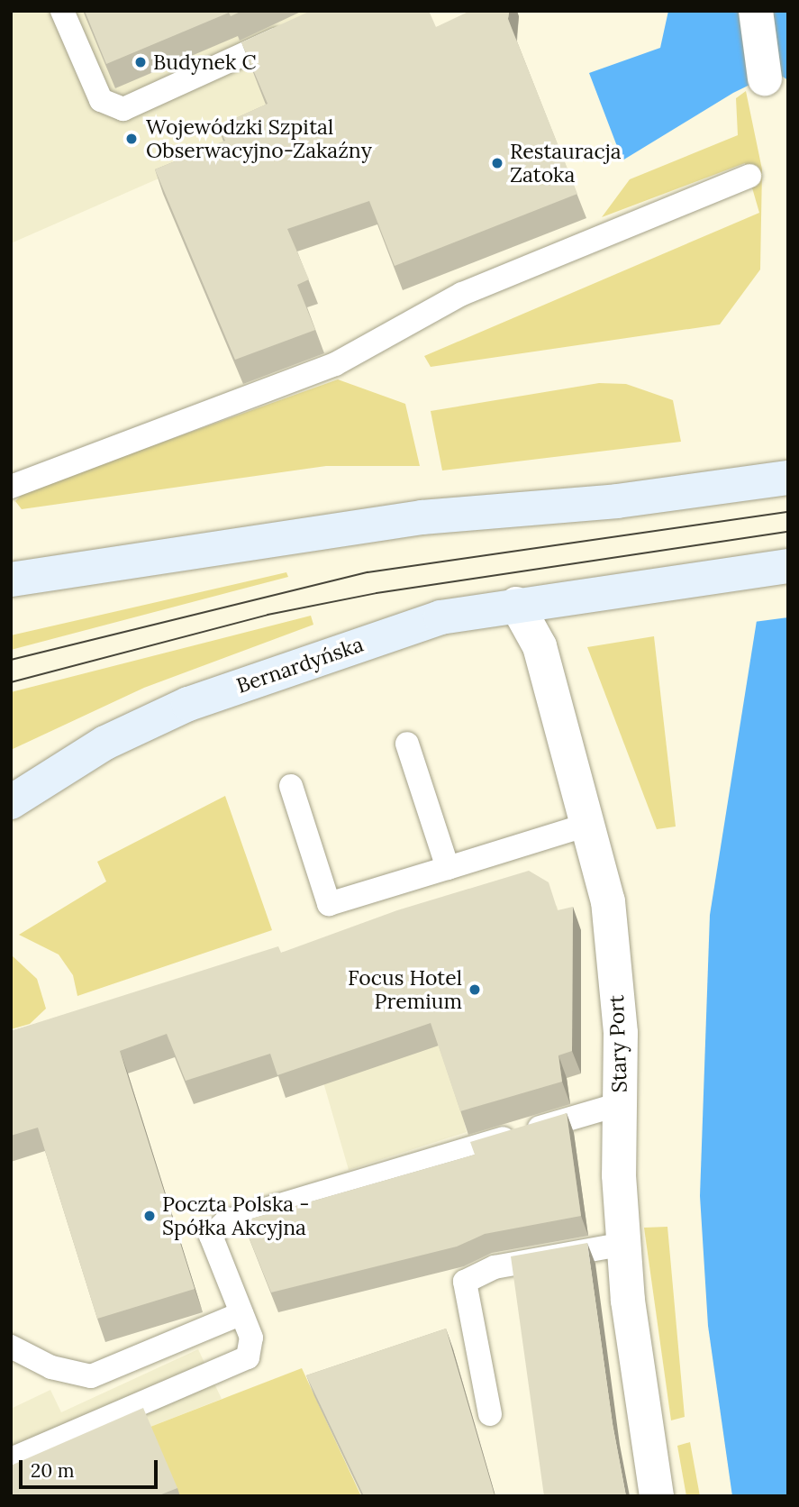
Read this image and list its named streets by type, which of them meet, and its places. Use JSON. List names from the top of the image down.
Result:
{
  "streets": {
    "main road": ["Bernardyńska"],
    "street": ["Stary Port"]
  },
  "crossings": [
    ["Bernardyńska", "Stary Port"]
  ],
  "places": [
    "Budynek C",
    "Wojewódzki Szpital Obserwacyjno-Zakaźny",
    "Restauracja Zatoka",
    "Focus Hotel Premium",
    "Poczta Polska - Spółka Akcyjna"
  ],
  "scale_bar": "20 m"
}
